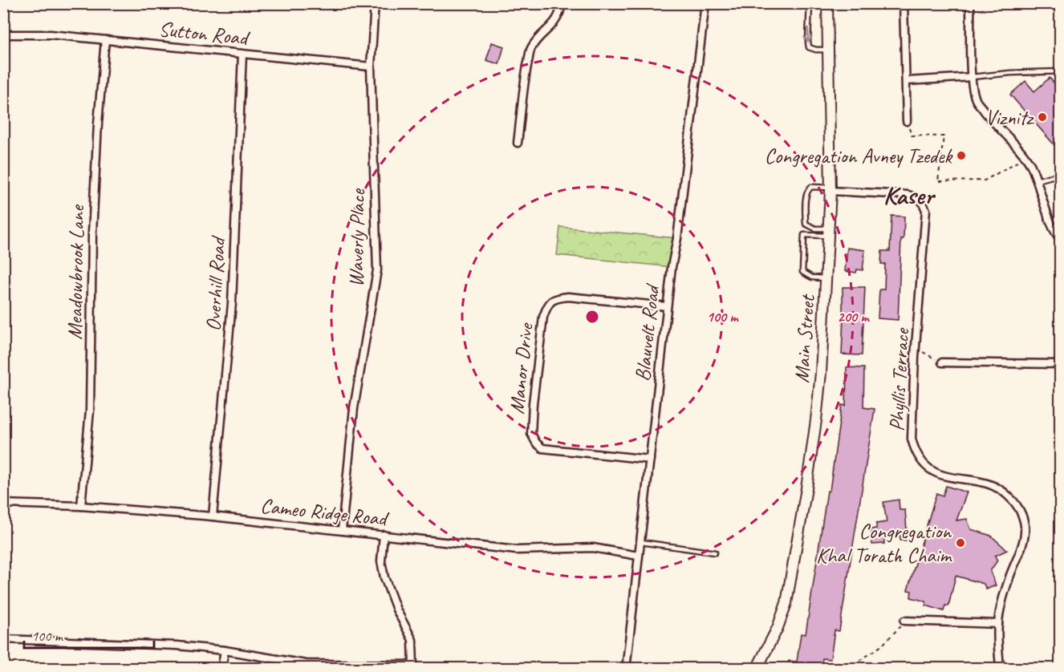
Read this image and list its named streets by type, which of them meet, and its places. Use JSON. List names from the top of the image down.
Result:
{
  "streets": {
    "main road": ["Main Street"],
    "street": [
      "Sutton Road",
      "Waverly Place",
      "Meadowbrook Lane",
      "Overhill Road",
      "Blauvelt Road",
      "Manor Drive",
      "Phyllis Terrace",
      "Cameo Ridge Road"
    ]
  },
  "crossings": [
    ["Sutton Road", "Waverly Place"],
    ["Sutton Road", "Meadowbrook Lane"],
    ["Sutton Road", "Overhill Road"],
    ["Waverly Place", "Cameo Ridge Road"],
    ["Meadowbrook Lane", "Cameo Ridge Road"],
    ["Overhill Road", "Cameo Ridge Road"],
    ["Blauvelt Road", "Manor Drive"],
    ["Blauvelt Road", "Cameo Ridge Road"],
    ["Main Street", "Phyllis Terrace"]
  ],
  "districts": ["Kaser"],
  "places": ["Viznitz", "Congregation Avney Tzedek", "Congregation Khal Torath Chaim"],
  "scale_bar": "100 m",
  "rings": ["100 m", "200 m"]
}
